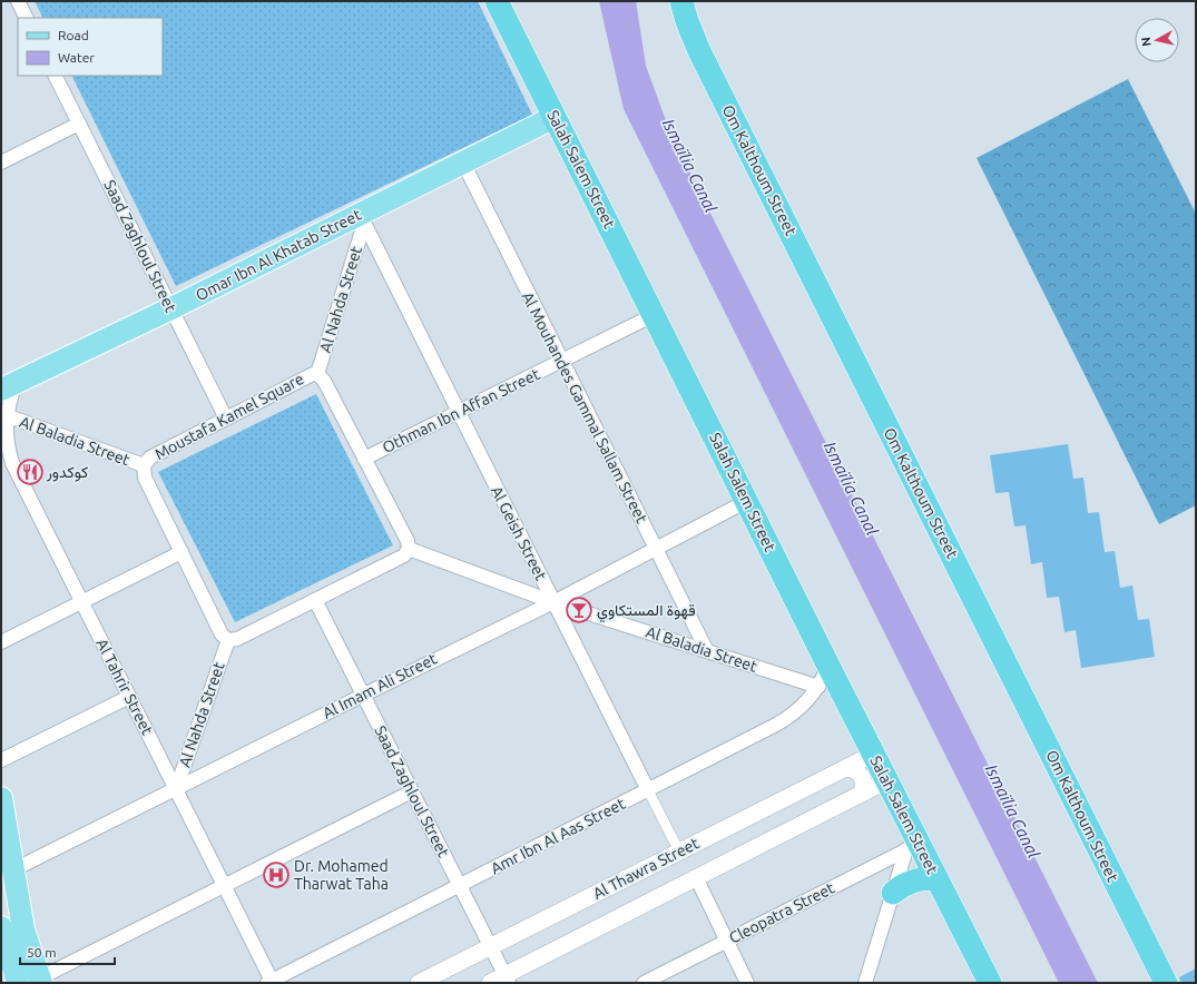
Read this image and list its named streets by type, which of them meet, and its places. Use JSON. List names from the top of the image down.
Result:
{
  "streets": {
    "highway": ["Salah Salem Street", "Om Kalthoum Street"],
    "main road": ["Omar Ibn Al Khatab Street"],
    "street": [
      "Saad Zaghloul Street",
      "Al Nahda Street",
      "Al Mouhandes Gammal Sallam Street",
      "Othman Ibn Affan Street",
      "Moustafa Kamel Square",
      "Al Baladia Street",
      "Al Geish Street",
      "Al Imam Ali Street",
      "Al Tahrir Street",
      "Amr Ibn Al Aas Street",
      "Al Thawra Street",
      "Cleopatra Street"
    ]
  },
  "crossings": [
    ["Salah Salem Street", "Omar Ibn Al Khatab Street"],
    ["Salah Salem Street", "Othman Ibn Affan Street"],
    ["Salah Salem Street", "Al Imam Ali Street"],
    ["Salah Salem Street", "Amr Ibn Al Aas Street"],
    ["Salah Salem Street", "Al Thawra Street"],
    ["Salah Salem Street", "Cleopatra Street"],
    ["Saad Zaghloul Street", "Omar Ibn Al Khatab Street"],
    ["Saad Zaghloul Street", "Moustafa Kamel Square"],
    ["Saad Zaghloul Street", "Al Imam Ali Street"],
    ["Saad Zaghloul Street", "Amr Ibn Al Aas Street"],
    ["Saad Zaghloul Street", "Al Thawra Street"],
    ["Omar Ibn Al Khatab Street", "Al Nahda Street"],
    ["Omar Ibn Al Khatab Street", "Al Mouhandes Gammal Sallam Street"],
    ["Omar Ibn Al Khatab Street", "Al Geish Street"],
    ["Omar Ibn Al Khatab Street", "Al Tahrir Street"],
    ["Al Nahda Street", "Moustafa Kamel Square"],
    ["Al Nahda Street", "Al Geish Street"],
    ["Al Nahda Street", "Al Imam Ali Street"],
    ["Al Nahda Street", "Al Tahrir Street"],
    ["Al Mouhandes Gammal Sallam Street", "Othman Ibn Affan Street"],
    ["Al Mouhandes Gammal Sallam Street", "Al Baladia Street"],
    ["Al Mouhandes Gammal Sallam Street", "Al Imam Ali Street"],
    ["Othman Ibn Affan Street", "Moustafa Kamel Square"],
    ["Othman Ibn Affan Street", "Al Geish Street"],
    ["Moustafa Kamel Square", "Al Baladia Street"],
    ["Al Baladia Street", "Al Geish Street"],
    ["Al Baladia Street", "Al Imam Ali Street"],
    ["Al Baladia Street", "Al Tahrir Street"],
    ["Al Baladia Street", "Amr Ibn Al Aas Street"],
    ["Al Geish Street", "Al Imam Ali Street"],
    ["Al Geish Street", "Amr Ibn Al Aas Street"],
    ["Al Geish Street", "Al Thawra Street"],
    ["Al Imam Ali Street", "Al Tahrir Street"],
    ["Al Tahrir Street", "Amr Ibn Al Aas Street"]
  ],
  "water": ["Ismaïlia Canal"],
  "places": {
    "restaurant": ["كوكدور"],
    "bar": ["قهوة المستكاوي"],
    "hospital": ["Dr. Mohamed Tharwat Taha"]
  },
  "legend": ["Road", "Water"],
  "scale_bar": "50 m",
  "north": "left"
}
